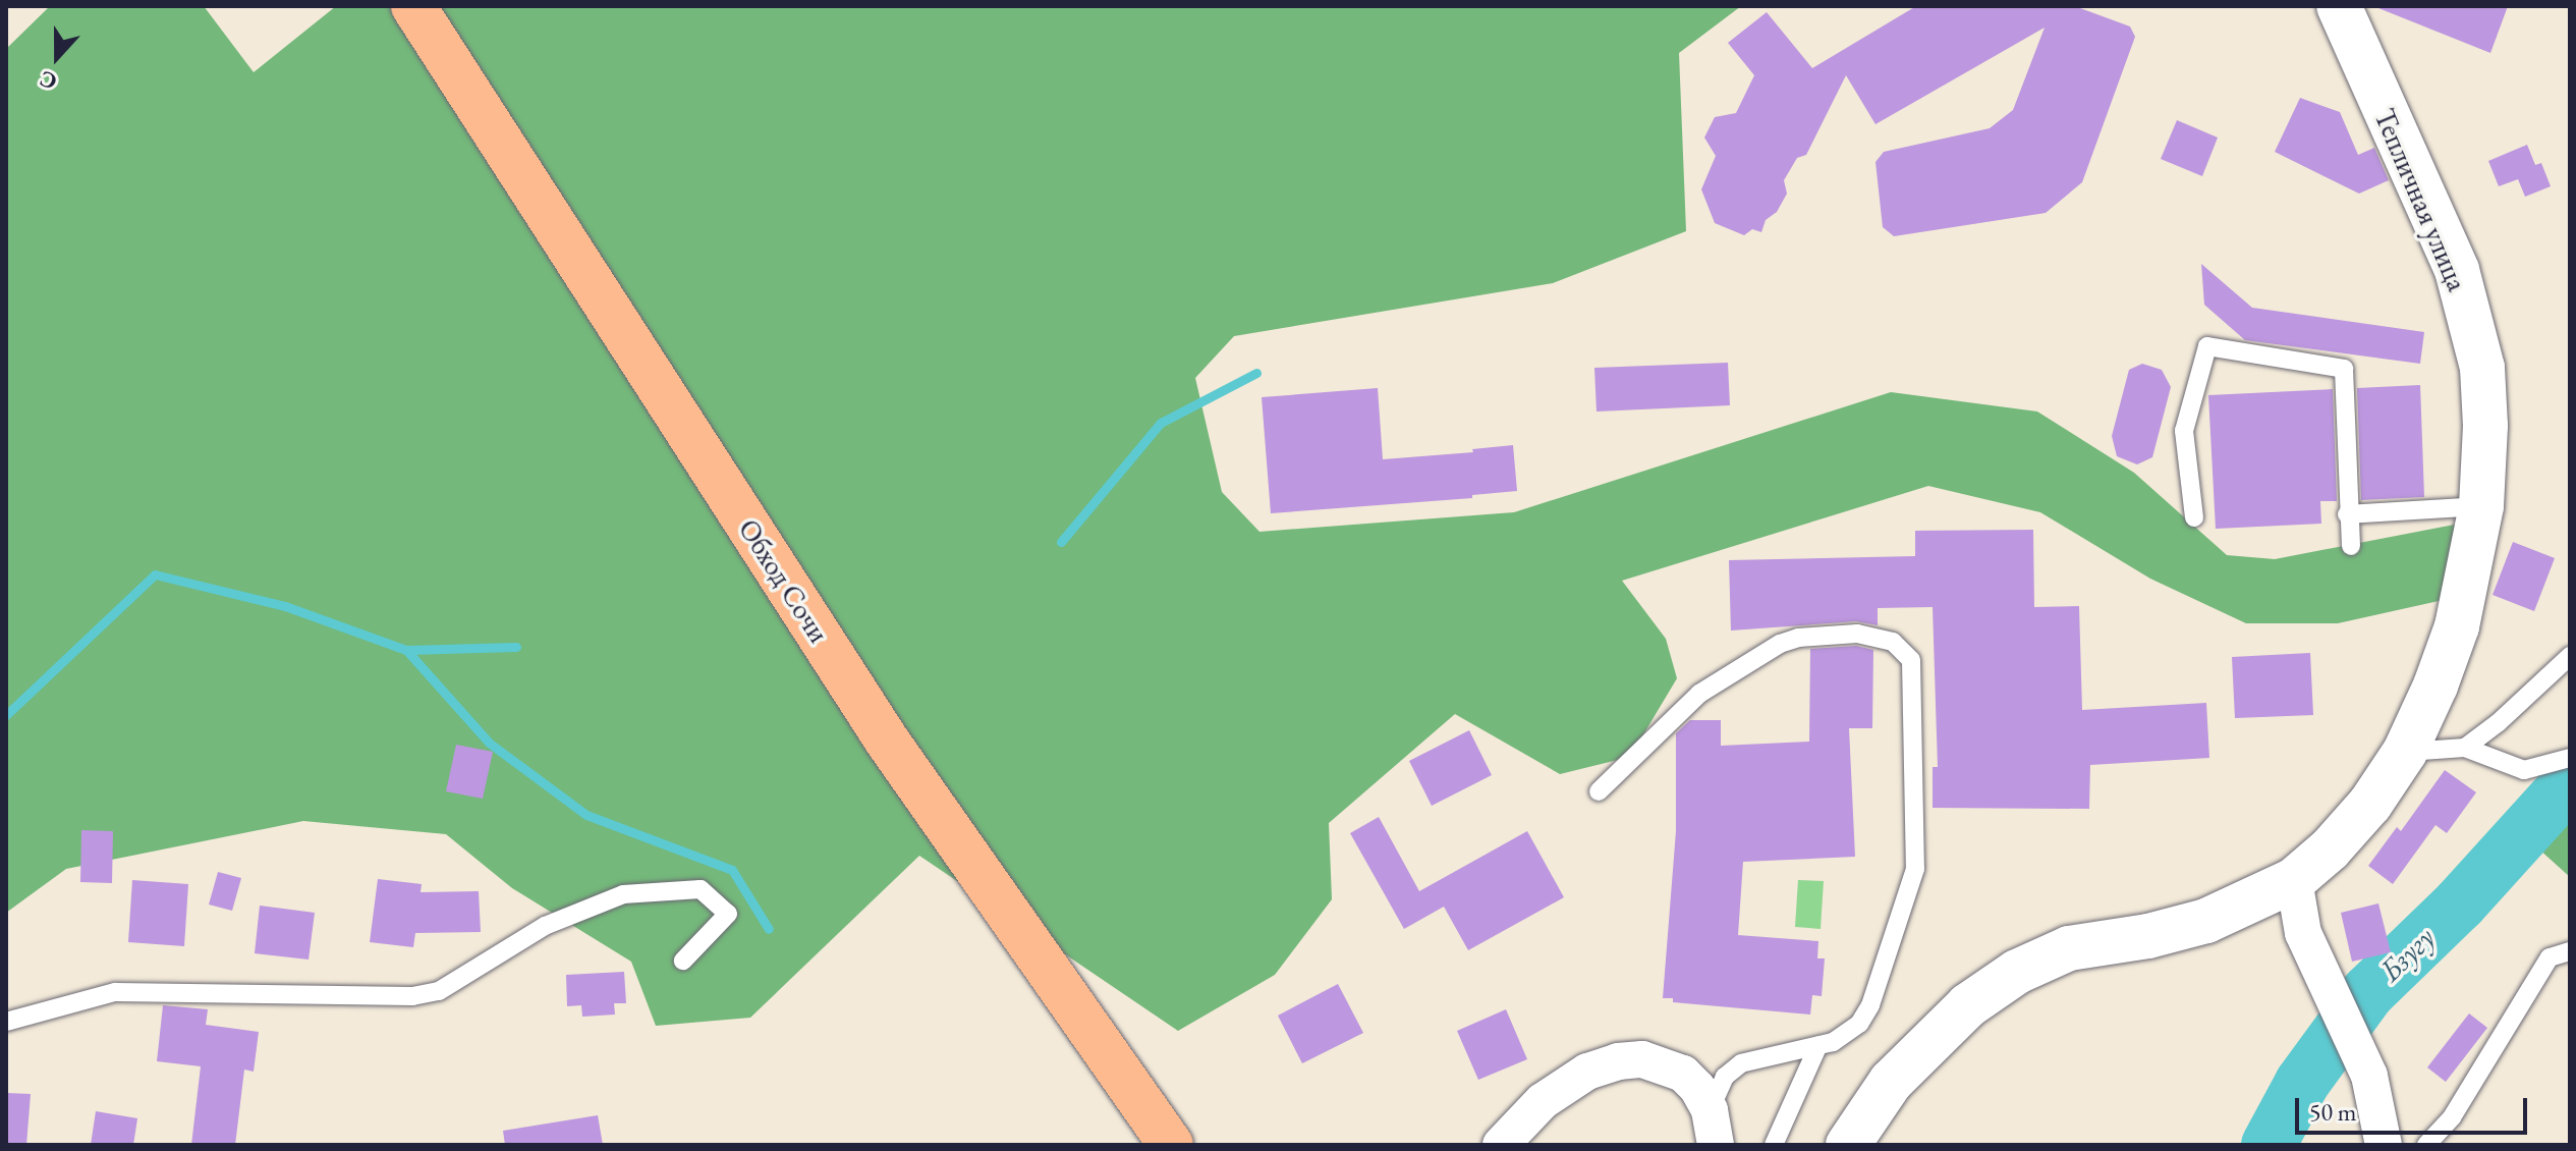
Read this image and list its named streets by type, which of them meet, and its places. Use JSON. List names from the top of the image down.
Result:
{
  "streets": {
    "highway": ["Обход Сочи"],
    "street": ["Тепличная улица"]
  },
  "water": ["Бзугу"],
  "scale_bar": "50 m",
  "north": "bottom"
}
